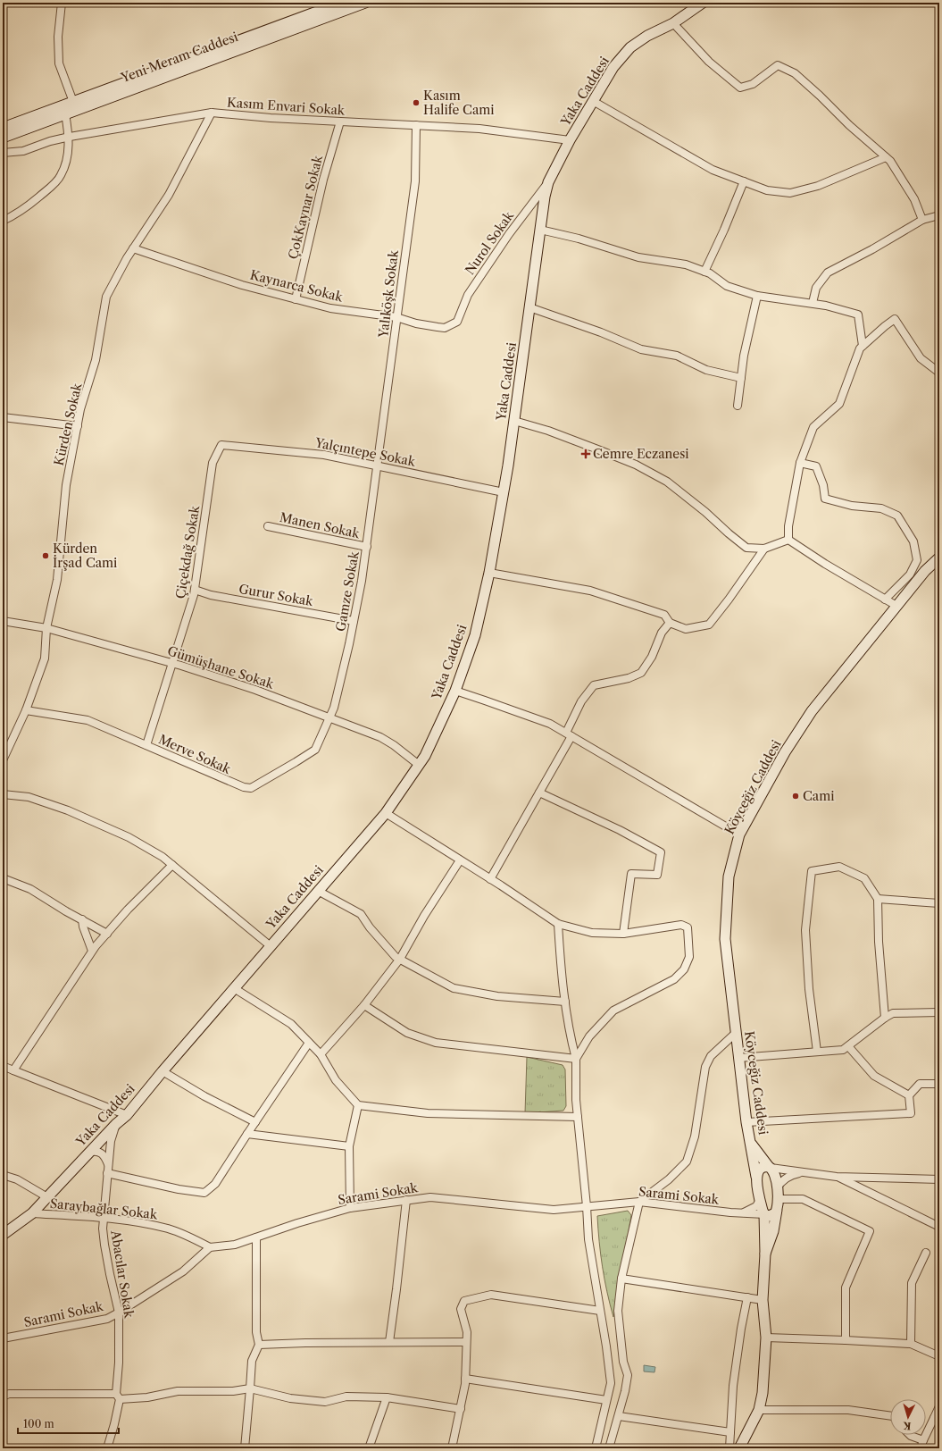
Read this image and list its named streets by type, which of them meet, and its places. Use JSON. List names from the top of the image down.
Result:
{
  "streets": {
    "street": [
      "Yeni Meram Caddesi",
      "Yaka Caddesi",
      "Kasım Envari Sokak",
      "ÇokKaynar Sokak",
      "Nurol Sokak",
      "Kaynarca Sokak",
      "Yalıköşk Sokak",
      "Kürden Sokak",
      "Yalçıntepe Sokak",
      "Manen Sokak",
      "Çiçekdağ Sokak",
      "Gamze Sokak",
      "Gurur Sokak",
      "Gümüşhane Sokak",
      "Merve Sokak",
      "Köyceğiz Caddesi",
      "Sarami Sokak",
      "Saraybağlar Sokak",
      "Abacılar Sokak"
    ]
  },
  "crossings": [
    ["Yaka Caddesi", "Kasım Envari Sokak"],
    ["Yaka Caddesi", "Nurol Sokak"],
    ["Yaka Caddesi", "Yalçıntepe Sokak"],
    ["Yaka Caddesi", "Gümüşhane Sokak"],
    ["Yaka Caddesi", "Saraybağlar Sokak"],
    ["Yaka Caddesi", "Abacılar Sokak"],
    ["Kasım Envari Sokak", "ÇokKaynar Sokak"],
    ["Kasım Envari Sokak", "Yalıköşk Sokak"],
    ["Kasım Envari Sokak", "Kürden Sokak"],
    ["ÇokKaynar Sokak", "Kaynarca Sokak"],
    ["Nurol Sokak", "Kaynarca Sokak"],
    ["Kaynarca Sokak", "Yalıköşk Sokak"],
    ["Kaynarca Sokak", "Kürden Sokak"],
    ["Yalıköşk Sokak", "Yalçıntepe Sokak"],
    ["Yalıköşk Sokak", "Gamze Sokak"],
    ["Kürden Sokak", "Gümüşhane Sokak"],
    ["Kürden Sokak", "Merve Sokak"],
    ["Yalçıntepe Sokak", "Çiçekdağ Sokak"],
    ["Yalçıntepe Sokak", "Gamze Sokak"],
    ["Manen Sokak", "Gamze Sokak"],
    ["Çiçekdağ Sokak", "Gurur Sokak"],
    ["Çiçekdağ Sokak", "Gümüşhane Sokak"],
    ["Çiçekdağ Sokak", "Merve Sokak"],
    ["Gamze Sokak", "Gurur Sokak"],
    ["Gamze Sokak", "Gümüşhane Sokak"],
    ["Gamze Sokak", "Merve Sokak"],
    ["Gümüşhane Sokak", "Merve Sokak"],
    ["Köyceğiz Caddesi", "Sarami Sokak"],
    ["Sarami Sokak", "Saraybağlar Sokak"],
    ["Sarami Sokak", "Abacılar Sokak"],
    ["Saraybağlar Sokak", "Abacılar Sokak"]
  ],
  "places": {
    "other": ["Kasım Halife Cami", "Kürden İrşad Cami", "Cami"],
    "health": ["Cemre Eczanesi"]
  },
  "scale_bar": "100 m",
  "north": "bottom"
}
